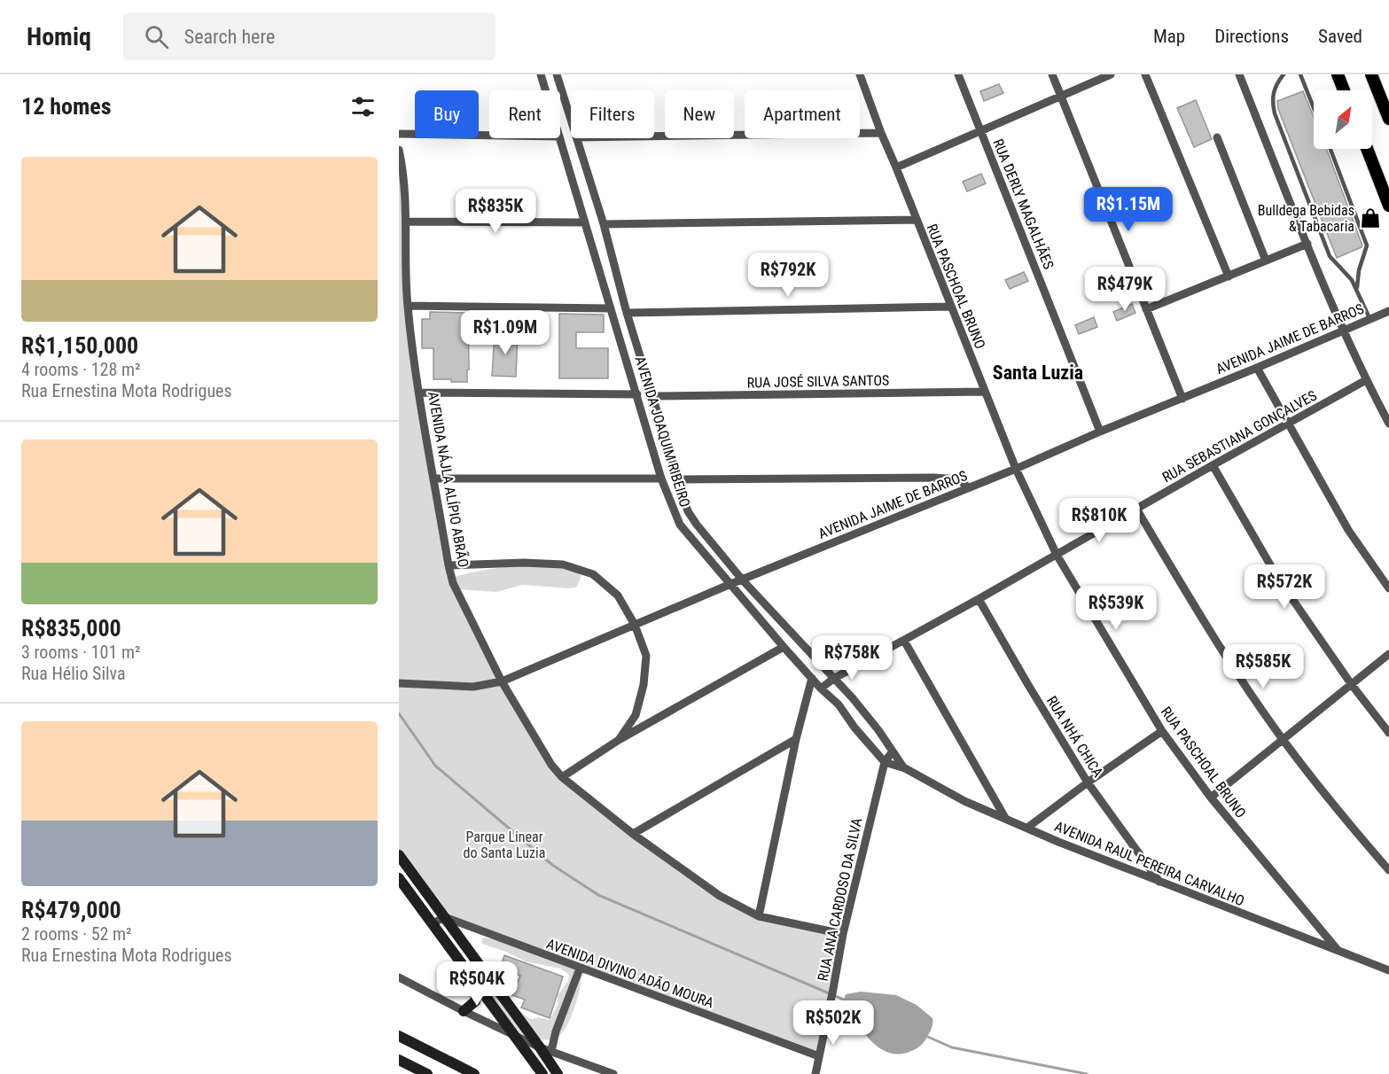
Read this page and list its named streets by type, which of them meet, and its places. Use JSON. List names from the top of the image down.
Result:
{
  "streets": {
    "street": [
      "RUA DERLY MAGALHÃES",
      "RUA PASCHOAL BRUNO",
      "AVENIDA JAIME DE BARROS",
      "RUA JOSÉ SILVA SANTOS",
      "AVENIDA JOAQUIM RIBEIRO",
      "RUA SEBASTIANA GONÇALVES",
      "AVENIDA NÁJLA ALÍPIO ABRÃO",
      "RUA NHÁ CHICA",
      "AVENIDA RAUL PEREIRA CARVALHO",
      "RUA ANA CARDOSO DA SILVA",
      "AVENIDA DIVINO ADÃO MOURA"
    ]
  },
  "crossings": [
    ["RUA DERLY MAGALHÃES", "AVENIDA JAIME DE BARROS"],
    ["RUA PASCHOAL BRUNO", "AVENIDA JAIME DE BARROS"],
    ["RUA PASCHOAL BRUNO", "RUA JOSÉ SILVA SANTOS"],
    ["RUA PASCHOAL BRUNO", "RUA SEBASTIANA GONÇALVES"],
    ["RUA PASCHOAL BRUNO", "AVENIDA RAUL PEREIRA CARVALHO"],
    ["AVENIDA JAIME DE BARROS", "AVENIDA JOAQUIM RIBEIRO"],
    ["AVENIDA JAIME DE BARROS", "AVENIDA NÁJLA ALÍPIO ABRÃO"],
    ["RUA JOSÉ SILVA SANTOS", "AVENIDA JOAQUIM RIBEIRO"],
    ["AVENIDA JOAQUIM RIBEIRO", "RUA SEBASTIANA GONÇALVES"],
    ["AVENIDA JOAQUIM RIBEIRO", "AVENIDA RAUL PEREIRA CARVALHO"],
    ["AVENIDA JOAQUIM RIBEIRO", "RUA ANA CARDOSO DA SILVA"],
    ["RUA SEBASTIANA GONÇALVES", "RUA NHÁ CHICA"],
    ["AVENIDA NÁJLA ALÍPIO ABRÃO", "RUA ANA CARDOSO DA SILVA"],
    ["RUA NHÁ CHICA", "AVENIDA RAUL PEREIRA CARVALHO"],
    ["AVENIDA RAUL PEREIRA CARVALHO", "RUA ANA CARDOSO DA SILVA"],
    ["RUA ANA CARDOSO DA SILVA", "AVENIDA DIVINO ADÃO MOURA"]
  ],
  "districts": ["Santa Luzia"],
  "parks": ["Parque Linear do Santa Luzia"],
  "places": {
    "shop": ["Bulldega Bebidas & Tabacaria"]
  },
  "north": "top right",
  "page": {
    "header": "Homiq",
    "search": "Search here",
    "nav": ["Map", "Directions", "Saved"],
    "heading": "12 homes",
    "chip": [
      "Buy",
      "Rent",
      "Filters",
      "New",
      "Apartment"
    ],
    "list": [
      {
        "name": "R$1,150,000",
        "note": "4 rooms · 128 m² · Rua Ernestina Mota Rodrigues"
      },
      {
        "name": "R$835,000",
        "note": "3 rooms · 101 m² · Rua Hélio Silva"
      },
      {
        "name": "R$479,000",
        "note": "2 rooms · 52 m² · Rua Ernestina Mota Rodrigues"
      }
    ],
    "price": [
      "R$1.15M",
      "R$835K",
      "R$792K",
      "R$479K",
      "R$1.09M",
      "R$810K",
      "R$572K",
      "R$539K",
      "R$758K",
      "R$585K",
      "R$504K",
      "R$502K"
    ]
  }
}
